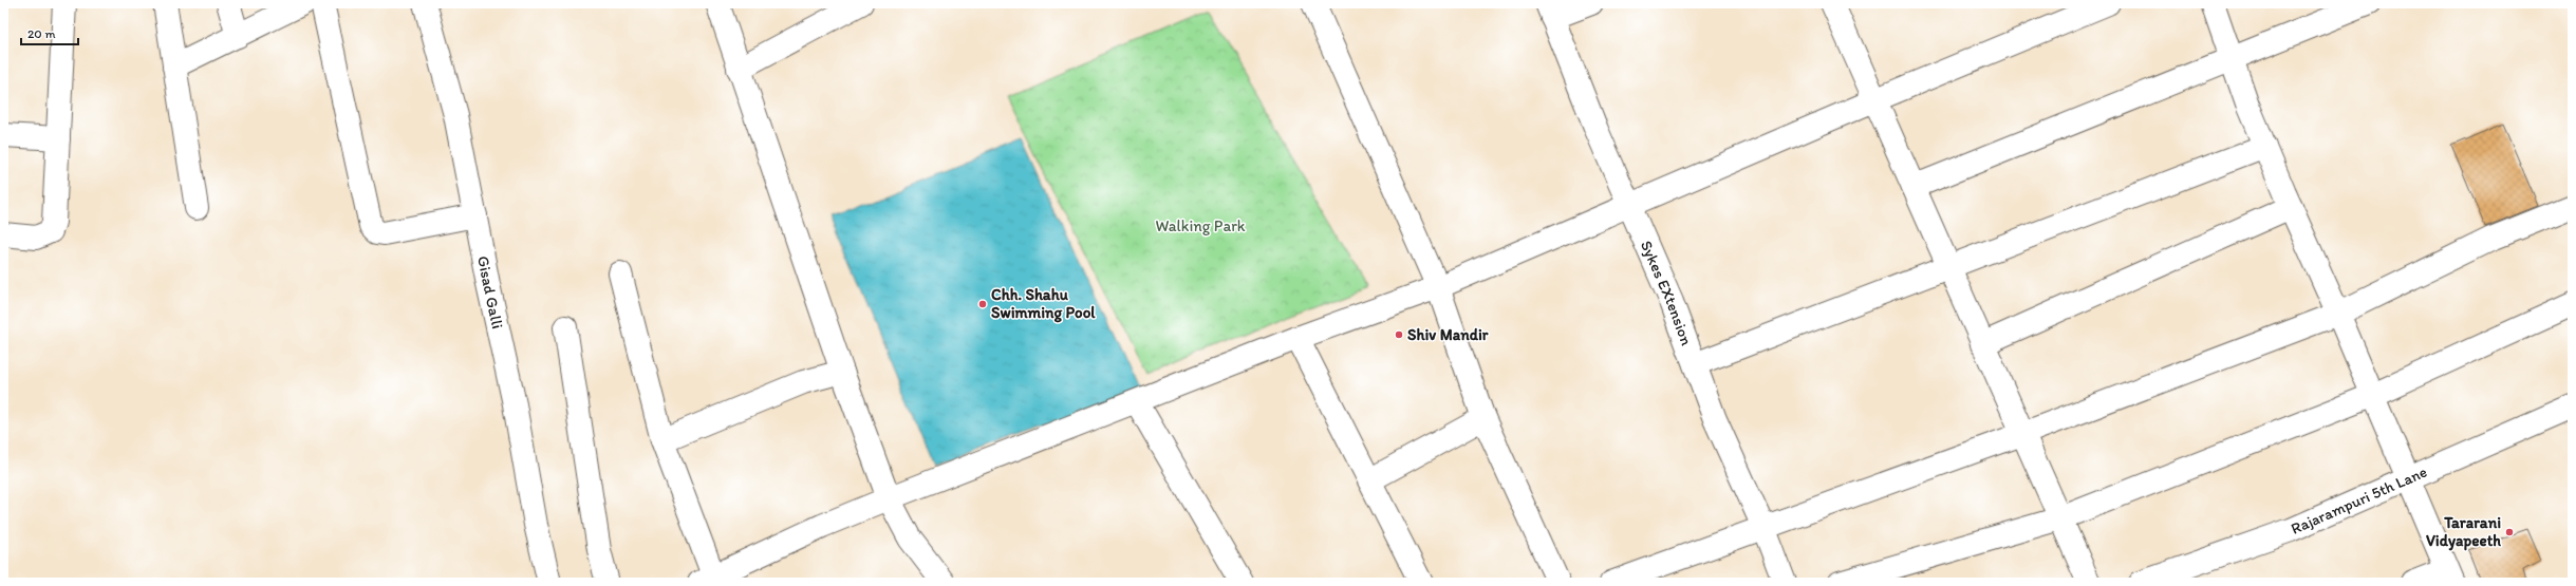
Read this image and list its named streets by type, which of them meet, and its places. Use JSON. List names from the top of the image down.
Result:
{
  "streets": {
    "street": ["Gisad Galli", "Sykes EXtension", "Rajarampuri 5th Lane"]
  },
  "parks": ["Walking Park"],
  "places": ["Chh. Shahu Swimming Pool", "Shiv Mandir", "Tararani Vidyapeeth"],
  "scale_bar": "20 m"
}
